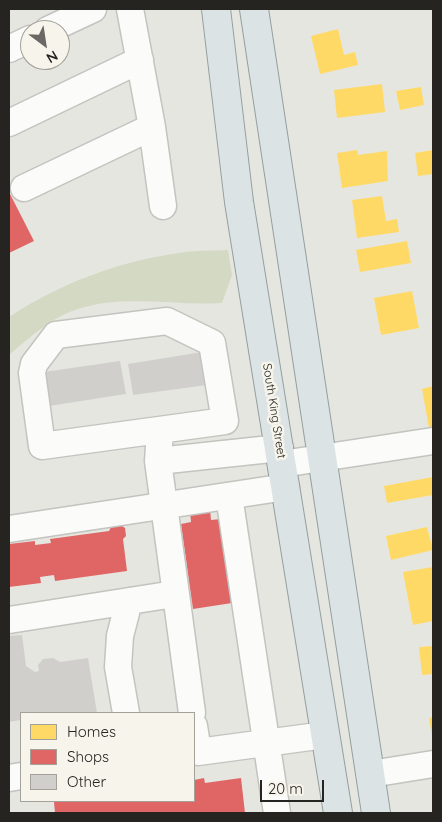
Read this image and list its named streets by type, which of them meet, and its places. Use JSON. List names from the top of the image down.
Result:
{
  "streets": {
    "main road": ["South King Street"]
  },
  "legend": ["Homes", "Shops", "Other"],
  "scale_bar": "20 m",
  "north": "bottom right"
}
